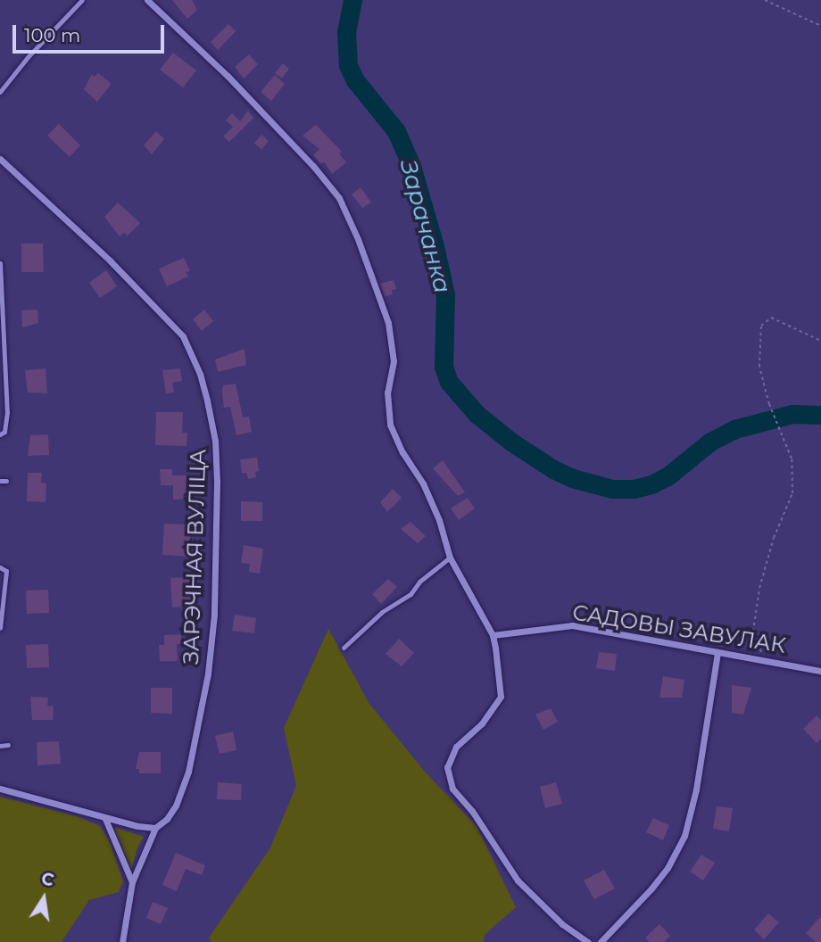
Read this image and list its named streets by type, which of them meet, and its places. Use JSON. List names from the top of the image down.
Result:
{
  "streets": {
    "street": ["ЗАРЭЧНАЯ ВУЛІЦА", "САДОВЫ ЗАВУЛАК"]
  },
  "water": ["Зарачанка"],
  "scale_bar": "100 m",
  "north": "top"
}
